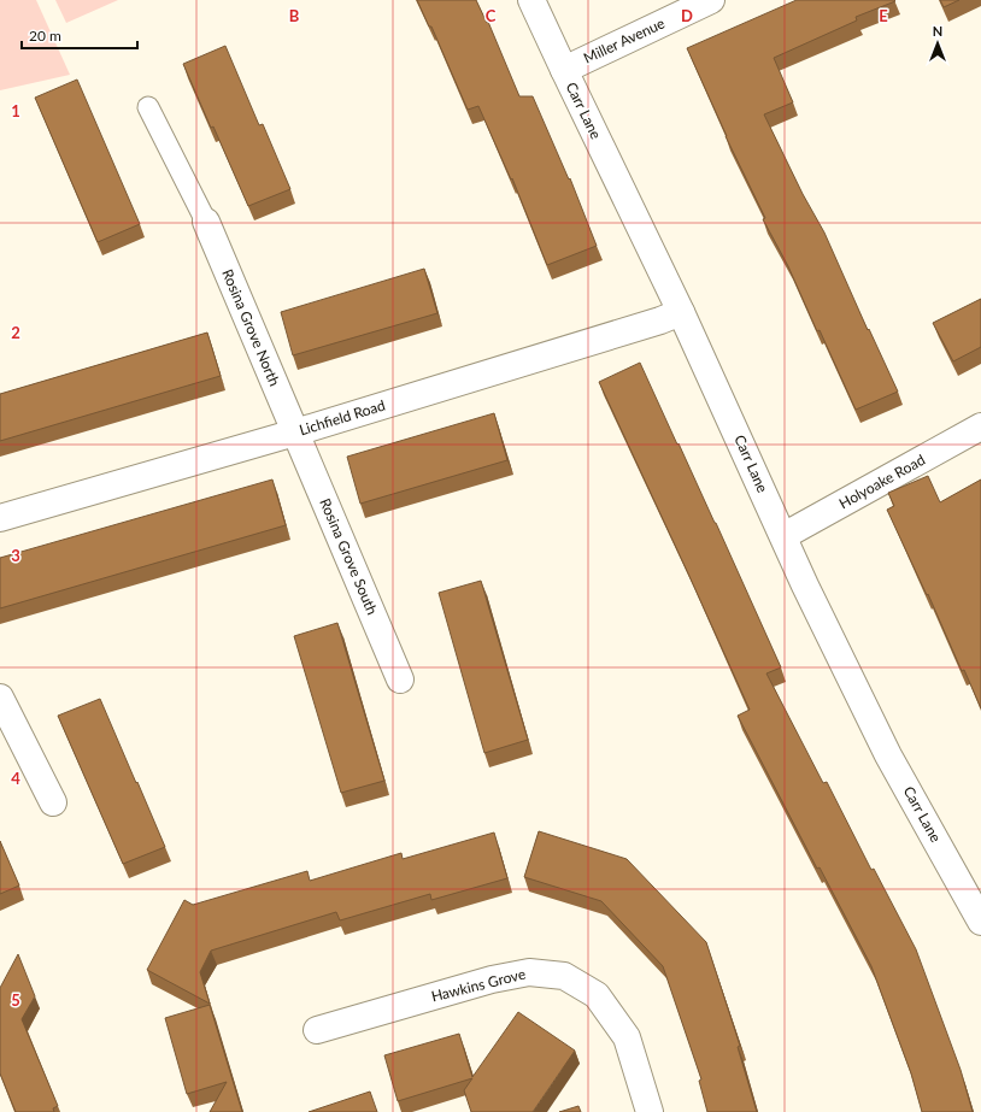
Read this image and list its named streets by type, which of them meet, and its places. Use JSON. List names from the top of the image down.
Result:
{
  "streets": {
    "street": [
      "Miller Avenue",
      "Carr Lane",
      "Rosina Grove North",
      "Lichfield Road",
      "Holyoake Road",
      "Rosina Grove South",
      "Hawkins Grove"
    ]
  },
  "crossings": [
    ["Miller Avenue", "Carr Lane"],
    ["Carr Lane", "Lichfield Road"],
    ["Carr Lane", "Holyoake Road"],
    ["Rosina Grove North", "Lichfield Road"],
    ["Rosina Grove North", "Rosina Grove South"],
    ["Lichfield Road", "Rosina Grove South"]
  ],
  "scale_bar": "20 m",
  "north": "top",
  "grid": {
    "columns": [
      "B",
      "C",
      "D",
      "E"
    ],
    "rows": [
      "1",
      "2",
      "3",
      "4",
      "5"
    ]
  }
}
